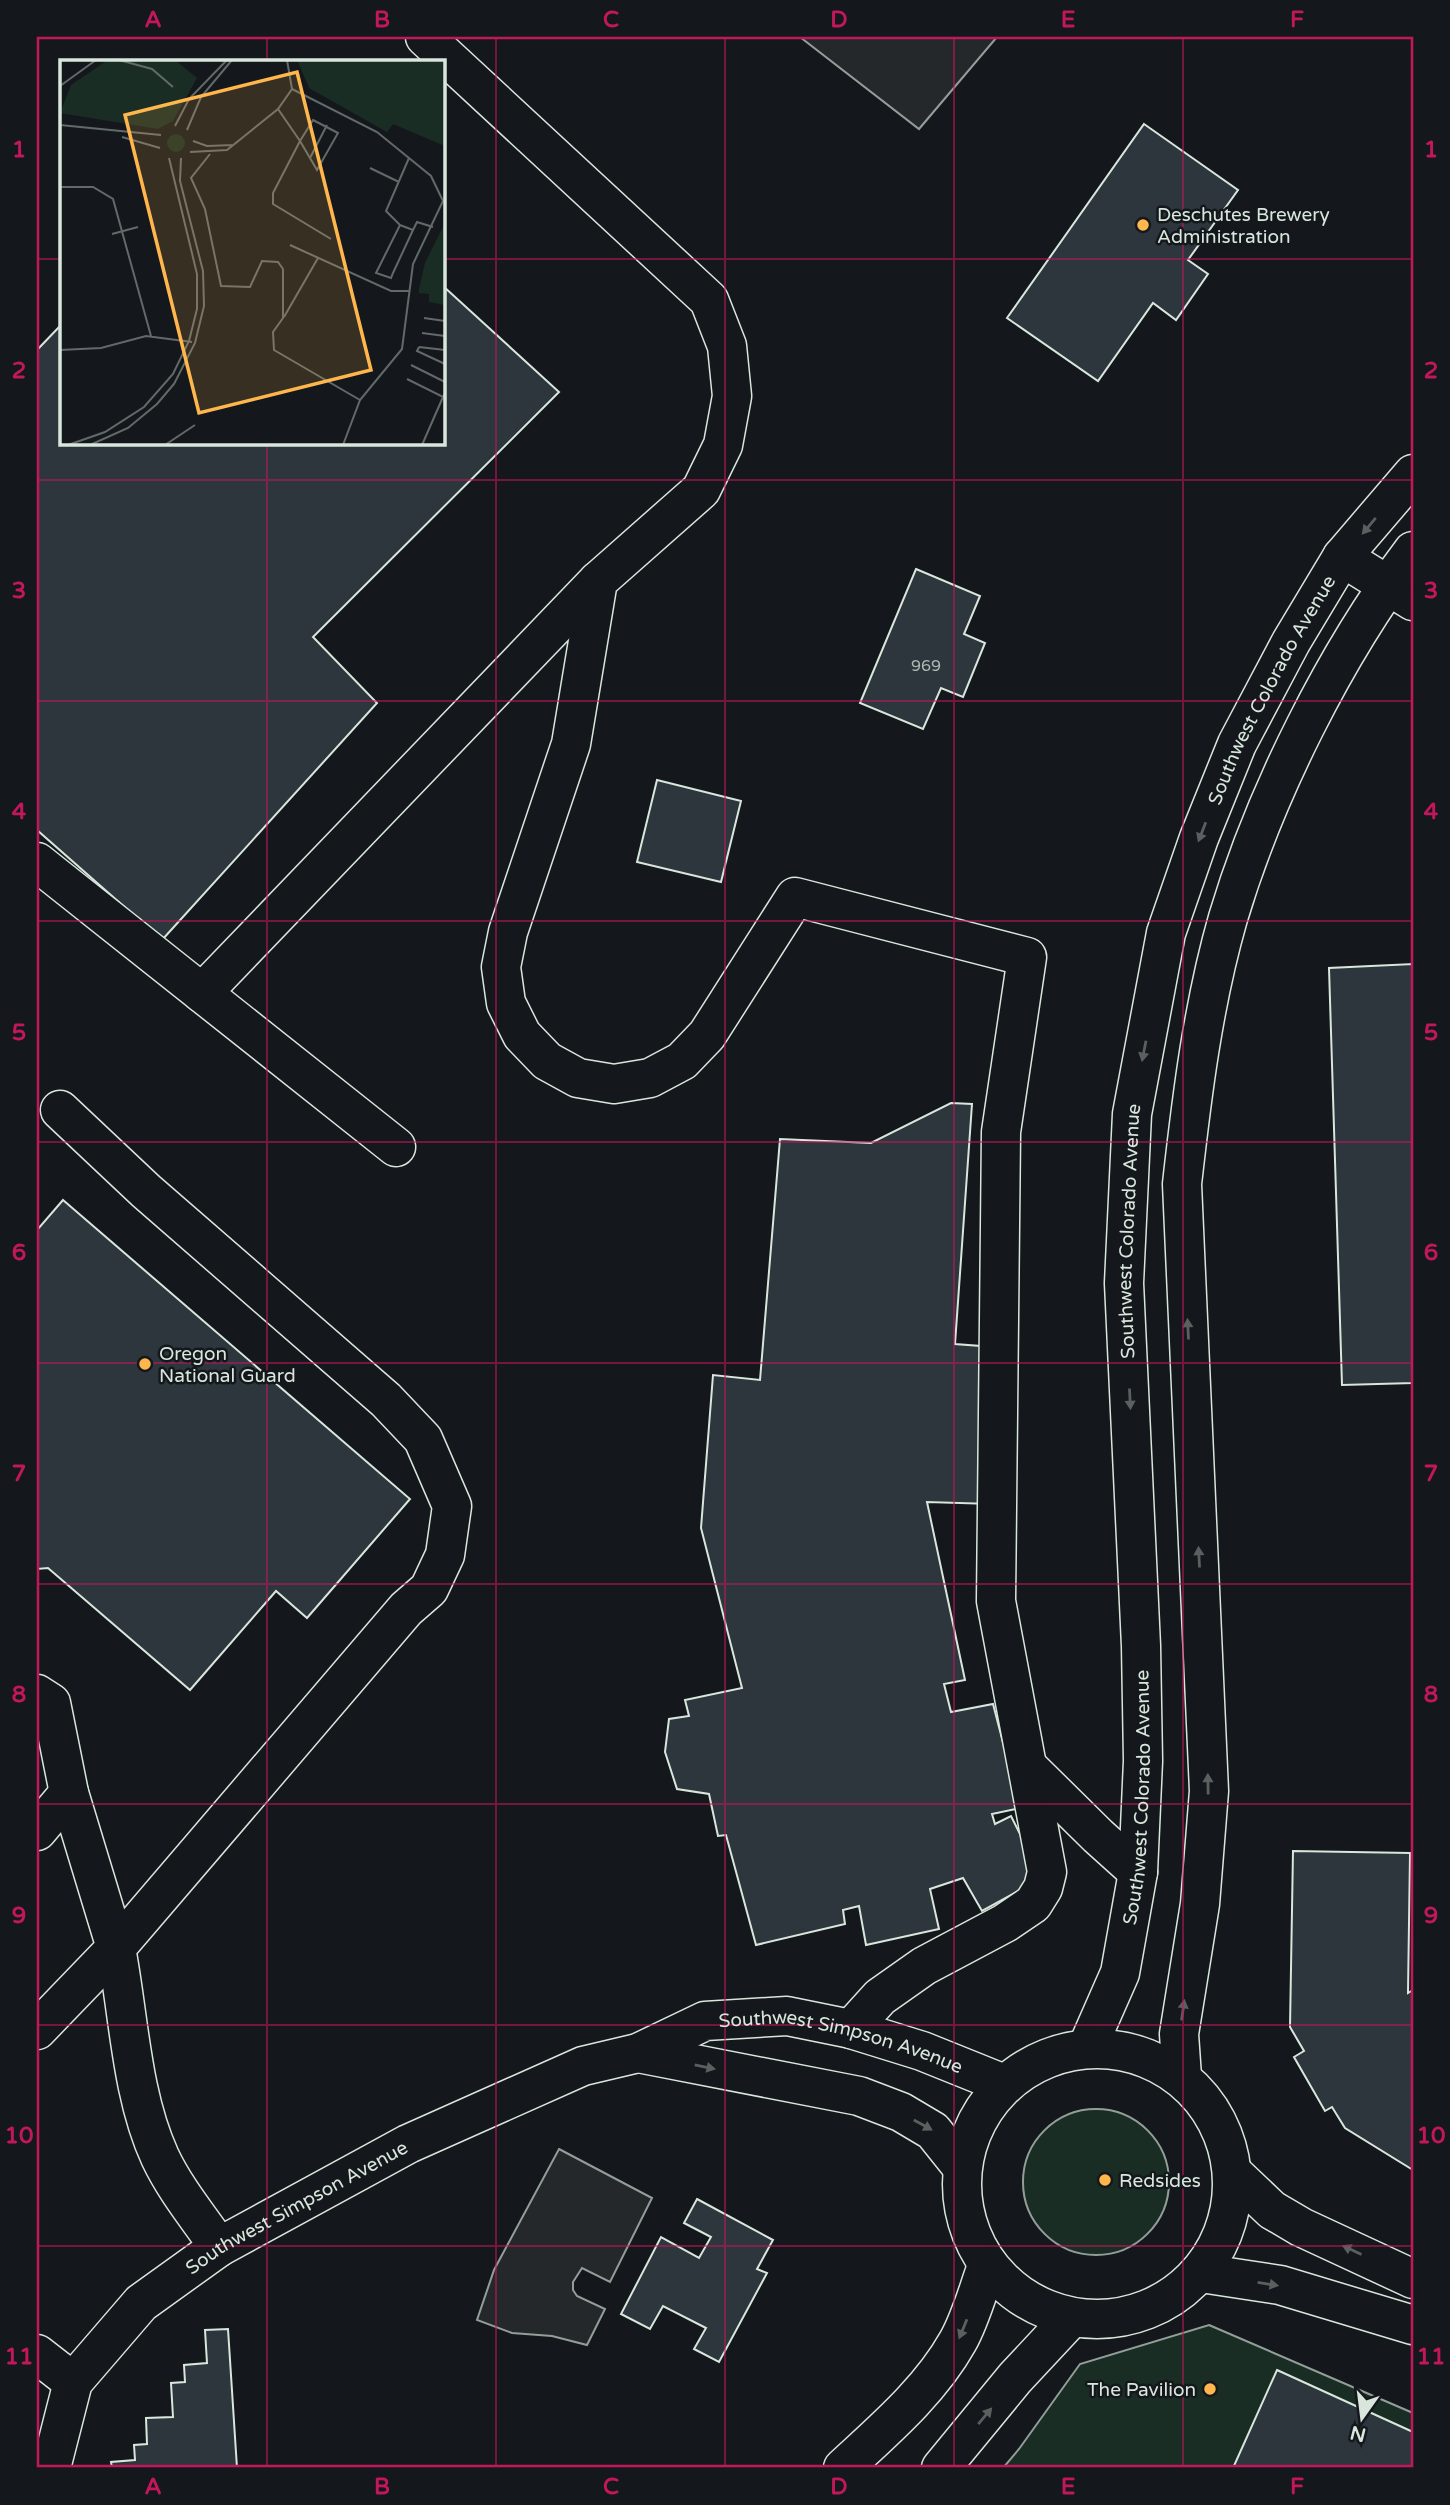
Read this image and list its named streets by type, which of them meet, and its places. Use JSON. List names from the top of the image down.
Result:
{
  "streets": {
    "main road": ["Southwest Colorado Avenue", "Southwest Simpson Avenue"]
  },
  "places": [
    "Deschutes Brewery Administration",
    "Oregon National Guard",
    "Redsides",
    "The Pavilion"
  ],
  "house_numbers": ["969"],
  "north": "bottom",
  "grid": {
    "columns": [
      "A",
      "B",
      "C",
      "D",
      "E",
      "F"
    ],
    "rows": [
      "1",
      "2",
      "3",
      "4",
      "5",
      "6",
      "7",
      "8",
      "9",
      "10",
      "11"
    ]
  }
}
